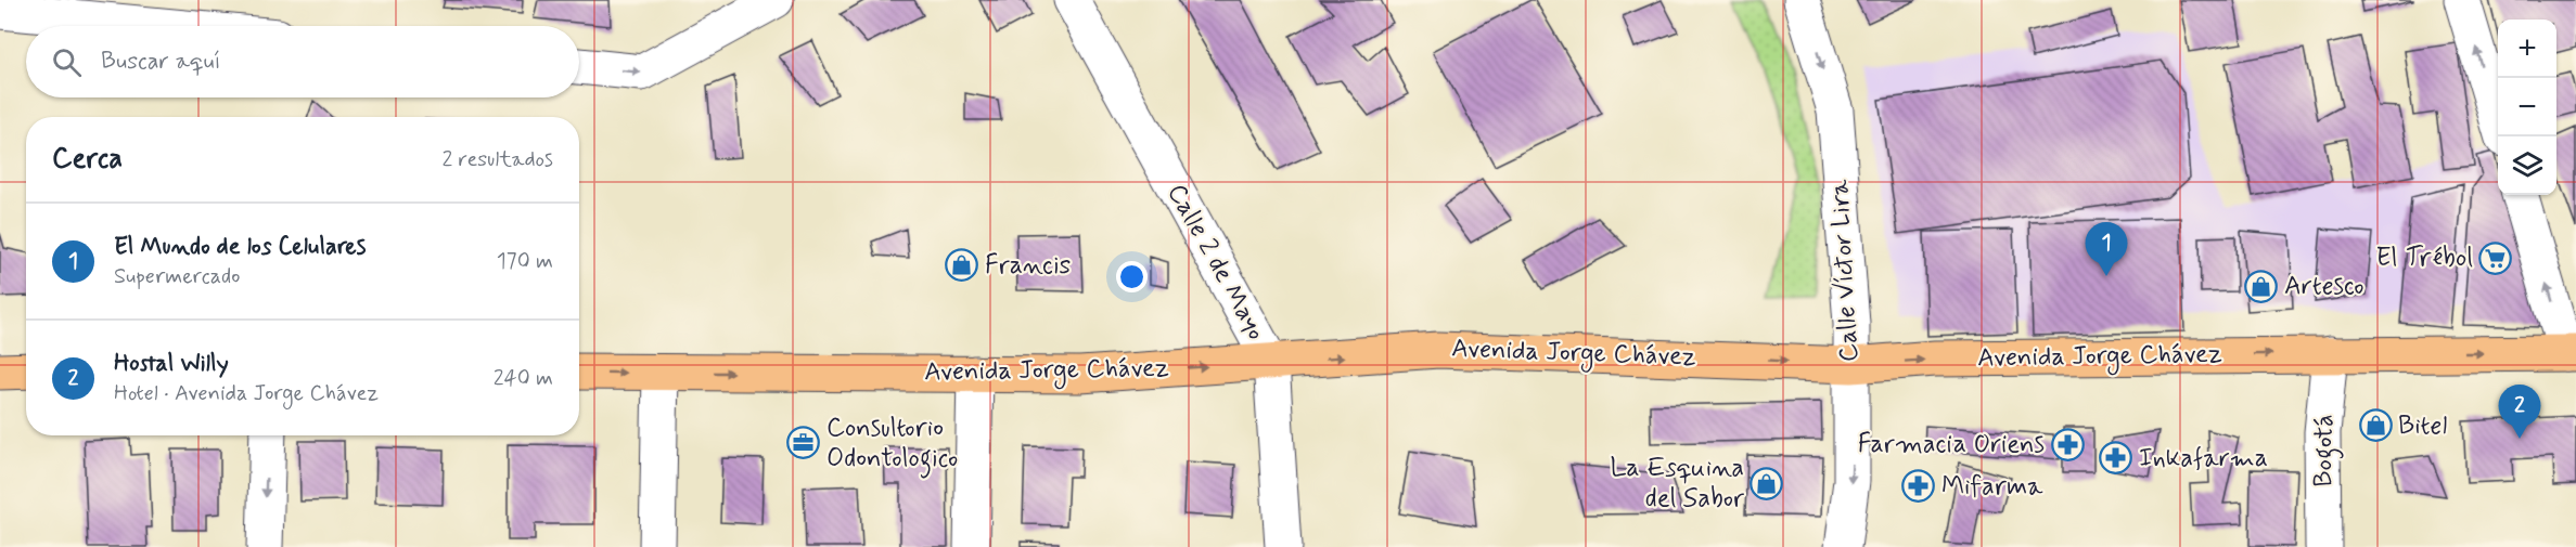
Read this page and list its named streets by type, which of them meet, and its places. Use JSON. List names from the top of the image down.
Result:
{
  "streets": {
    "main road": ["Avenida Jorge Chávez"],
    "street": ["Calle 2 de Mayo", "Calle Víctor Lira", "Bogotá"]
  },
  "crossings": [
    ["Calle 2 de Mayo", "Avenida Jorge Chávez"],
    ["Calle Víctor Lira", "Avenida Jorge Chávez"],
    ["Avenida Jorge Chávez", "Bogotá"]
  ],
  "one_way": ["Calle Víctor Lira", "Avenida Jorge Chávez"],
  "places": {
    "supermarket": ["El Trébol"],
    "shop": [
      "Francis",
      "Artesco",
      "Bitel",
      "La Esquina del Sabor"
    ],
    "office": ["Consultorio Odontologico"],
    "pharmacy": ["Farmacia Oriens", "Inkafarma", "Mifarma"]
  },
  "page": {
    "map_buttons": ["+", "−"],
    "search": "Buscar aquí",
    "heading": ["Cerca", "2 resultados"],
    "list": [
      {
        "mark": "1",
        "name": "El Mundo de los Celulares",
        "note": "Supermercado",
        "value": "170 m"
      },
      {
        "mark": "2",
        "name": "Hostal Willy",
        "note": "Hotel · Avenida Jorge Chávez",
        "value": "240 m"
      }
    ],
    "pins": ["1", "2"]
  }
}
